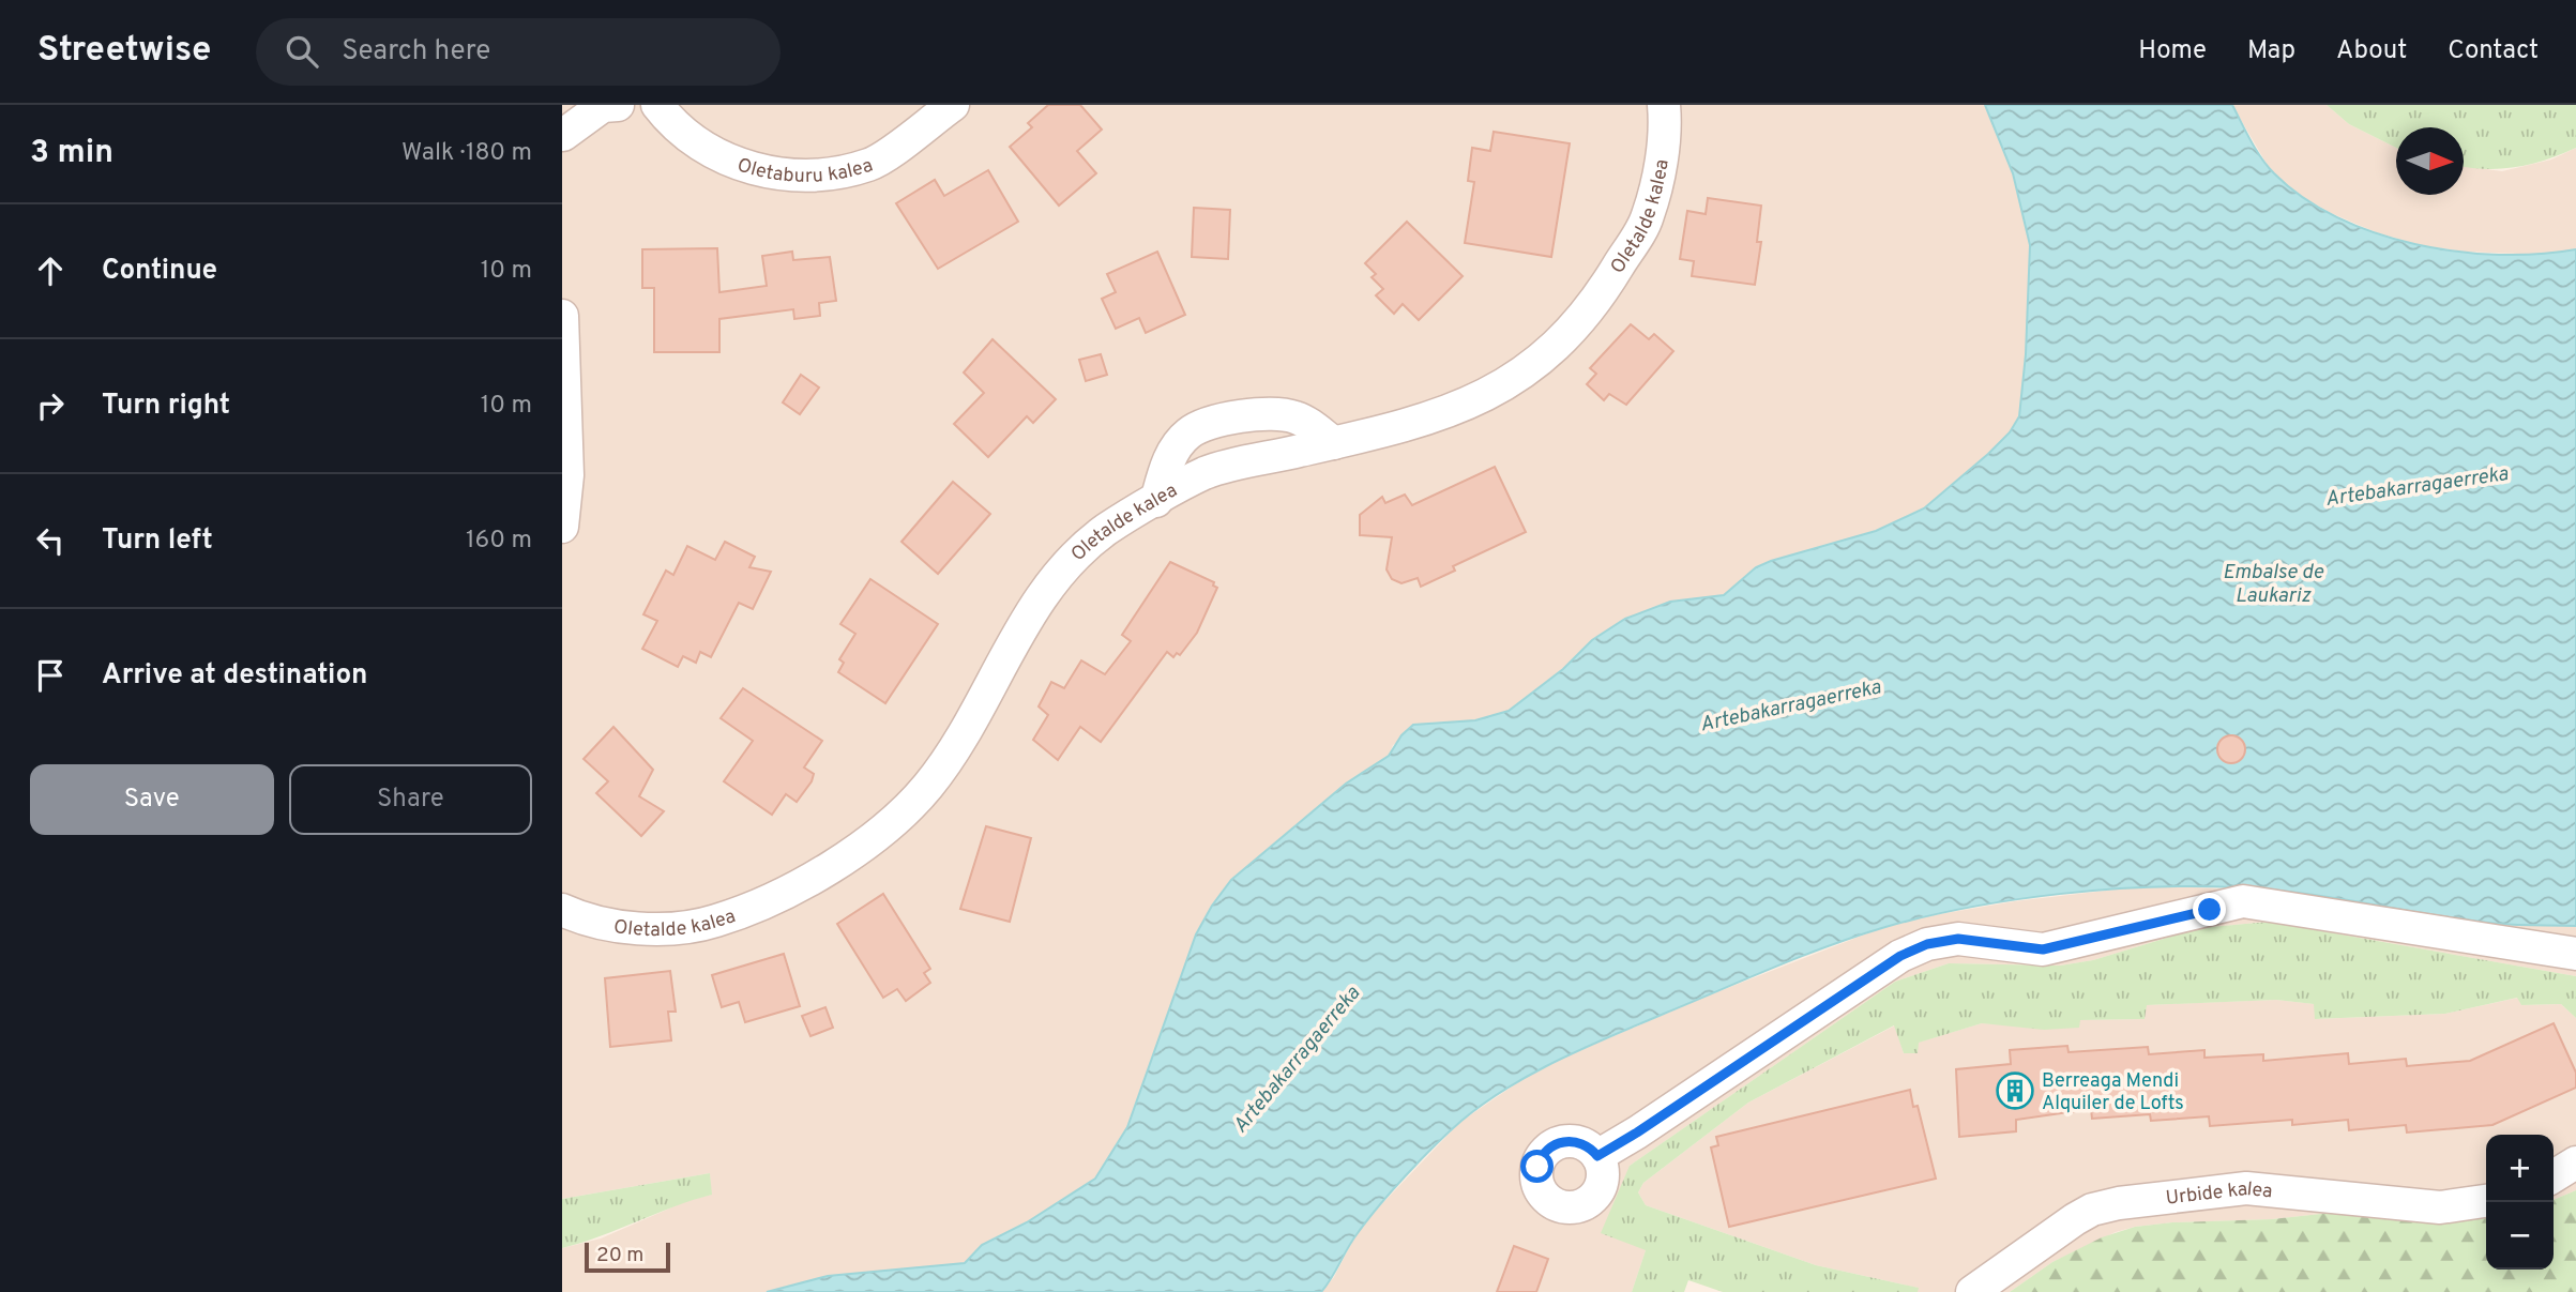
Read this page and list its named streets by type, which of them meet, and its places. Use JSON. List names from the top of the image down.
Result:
{
  "streets": {
    "street": ["Oletaburu kalea", "Oletalde kalea", "Urbide kalea"]
  },
  "water": ["Artebakarragaerreka", "Embalse de Laukariz"],
  "places": {
    "building": ["Berreaga Mendi Alquiler de Lofts"]
  },
  "scale_bar": "20 m",
  "north": "right",
  "page": {
    "header": "Streetwise",
    "search": "Search here",
    "nav": [
      "Home",
      "Map",
      "About",
      "Contact"
    ],
    "heading": ["3 min", "Walk · 180 m"],
    "list": [
      ["Continue", "10 m"],
      ["Turn right", "10 m"],
      ["Turn left", "160 m"],
      "Arrive at destination"
    ],
    "buttons": ["Save", "Share"],
    "map_buttons": ["+", "−"],
    "scale": "20 m"
  }
}
